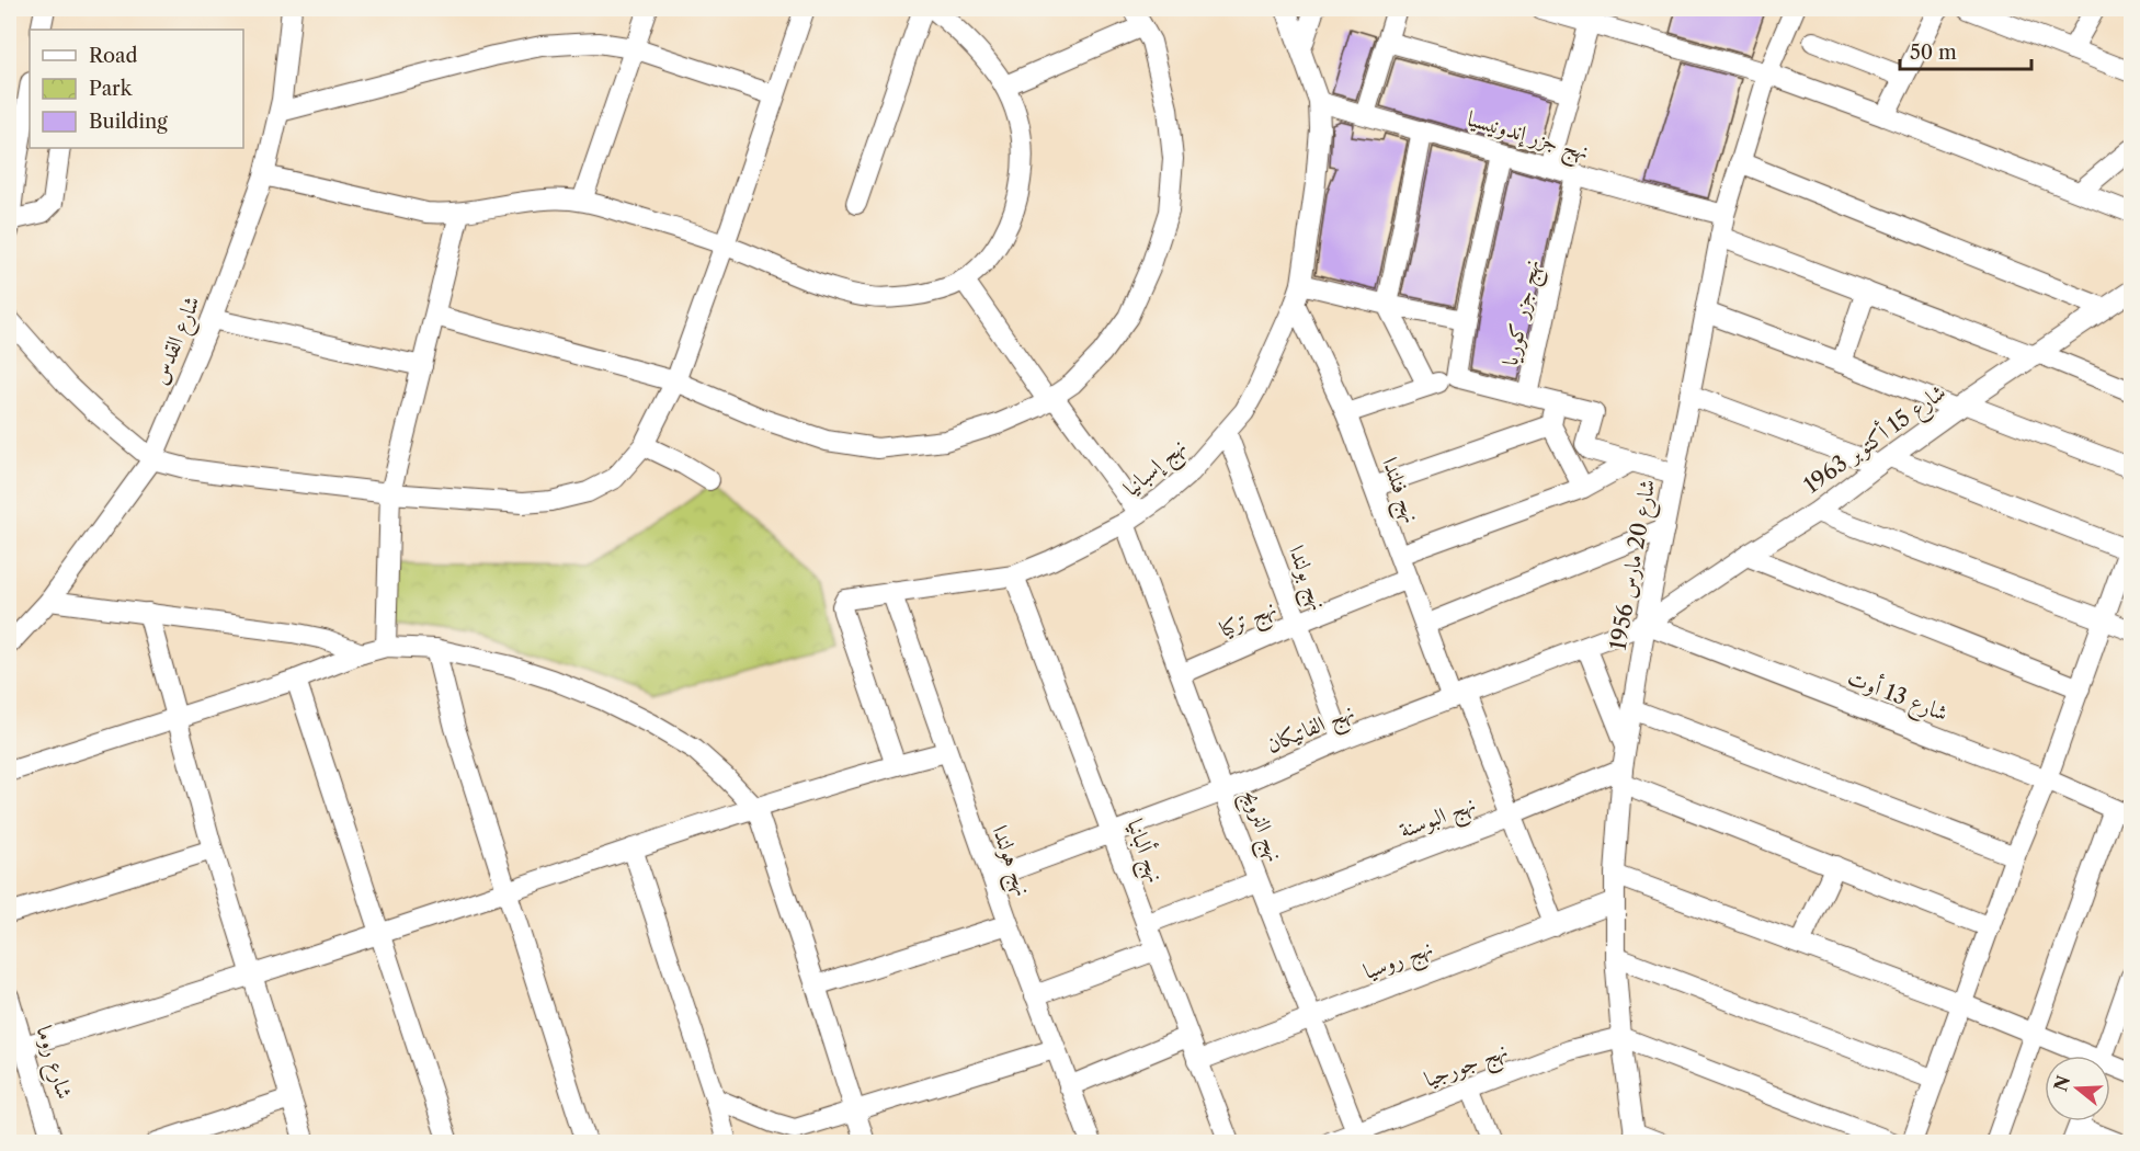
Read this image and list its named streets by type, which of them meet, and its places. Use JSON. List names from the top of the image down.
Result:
{
  "streets": {
    "street": [
      "نهج جزر إندونيسيا",
      "نهج جزر كوريا",
      "شارع القدس",
      "شارع 15 أكتوبر 1963",
      "نهج إسبانيا",
      "نهج فنلندا",
      "شارع 20 مارس 1956",
      "نهج بولندا",
      "نهج تركيا",
      "شارع 13 أوت",
      "نهج الفاتيكان",
      "نهج البوسنة",
      "نهج النرويج",
      "نهج ألبانيا",
      "نهج هولندا",
      "نهج روسيا",
      "شارع روما",
      "نهج جورجيا"
    ]
  },
  "crossings": [
    ["نهج جزر إندونيسيا", "نهج جزر كوريا"],
    ["نهج جزر إندونيسيا", "نهج إسبانيا"],
    ["نهج جزر إندونيسيا", "شارع 20 مارس 1956"],
    ["شارع 15 أكتوبر 1963", "شارع 20 مارس 1956"],
    ["شارع 15 أكتوبر 1963", "شارع 13 أوت"],
    ["شارع 15 أكتوبر 1963", "نهج الفاتيكان"],
    ["نهج إسبانيا", "نهج فنلندا"],
    ["نهج إسبانيا", "نهج بولندا"],
    ["نهج إسبانيا", "نهج النرويج"],
    ["نهج إسبانيا", "نهج ألبانيا"],
    ["نهج إسبانيا", "نهج هولندا"],
    ["نهج فنلندا", "نهج تركيا"],
    ["نهج فنلندا", "نهج الفاتيكان"],
    ["نهج فنلندا", "نهج البوسنة"],
    ["نهج فنلندا", "نهج روسيا"],
    ["شارع 20 مارس 1956", "شارع 13 أوت"],
    ["شارع 20 مارس 1956", "نهج الفاتيكان"],
    ["شارع 20 مارس 1956", "نهج البوسنة"],
    ["شارع 20 مارس 1956", "نهج روسيا"],
    ["شارع 20 مارس 1956", "نهج جورجيا"],
    ["نهج بولندا", "نهج تركيا"],
    ["نهج بولندا", "نهج الفاتيكان"],
    ["نهج تركيا", "نهج النرويج"],
    ["شارع 13 أوت", "نهج الفاتيكان"],
    ["نهج الفاتيكان", "نهج النرويج"],
    ["نهج الفاتيكان", "نهج ألبانيا"],
    ["نهج الفاتيكان", "نهج هولندا"],
    ["نهج البوسنة", "نهج النرويج"],
    ["نهج النرويج", "نهج روسيا"],
    ["نهج النرويج", "نهج جورجيا"],
    ["نهج ألبانيا", "نهج روسيا"]
  ],
  "legend": ["Road", "Park", "Building"],
  "scale_bar": "50 m",
  "north": "left"
}
